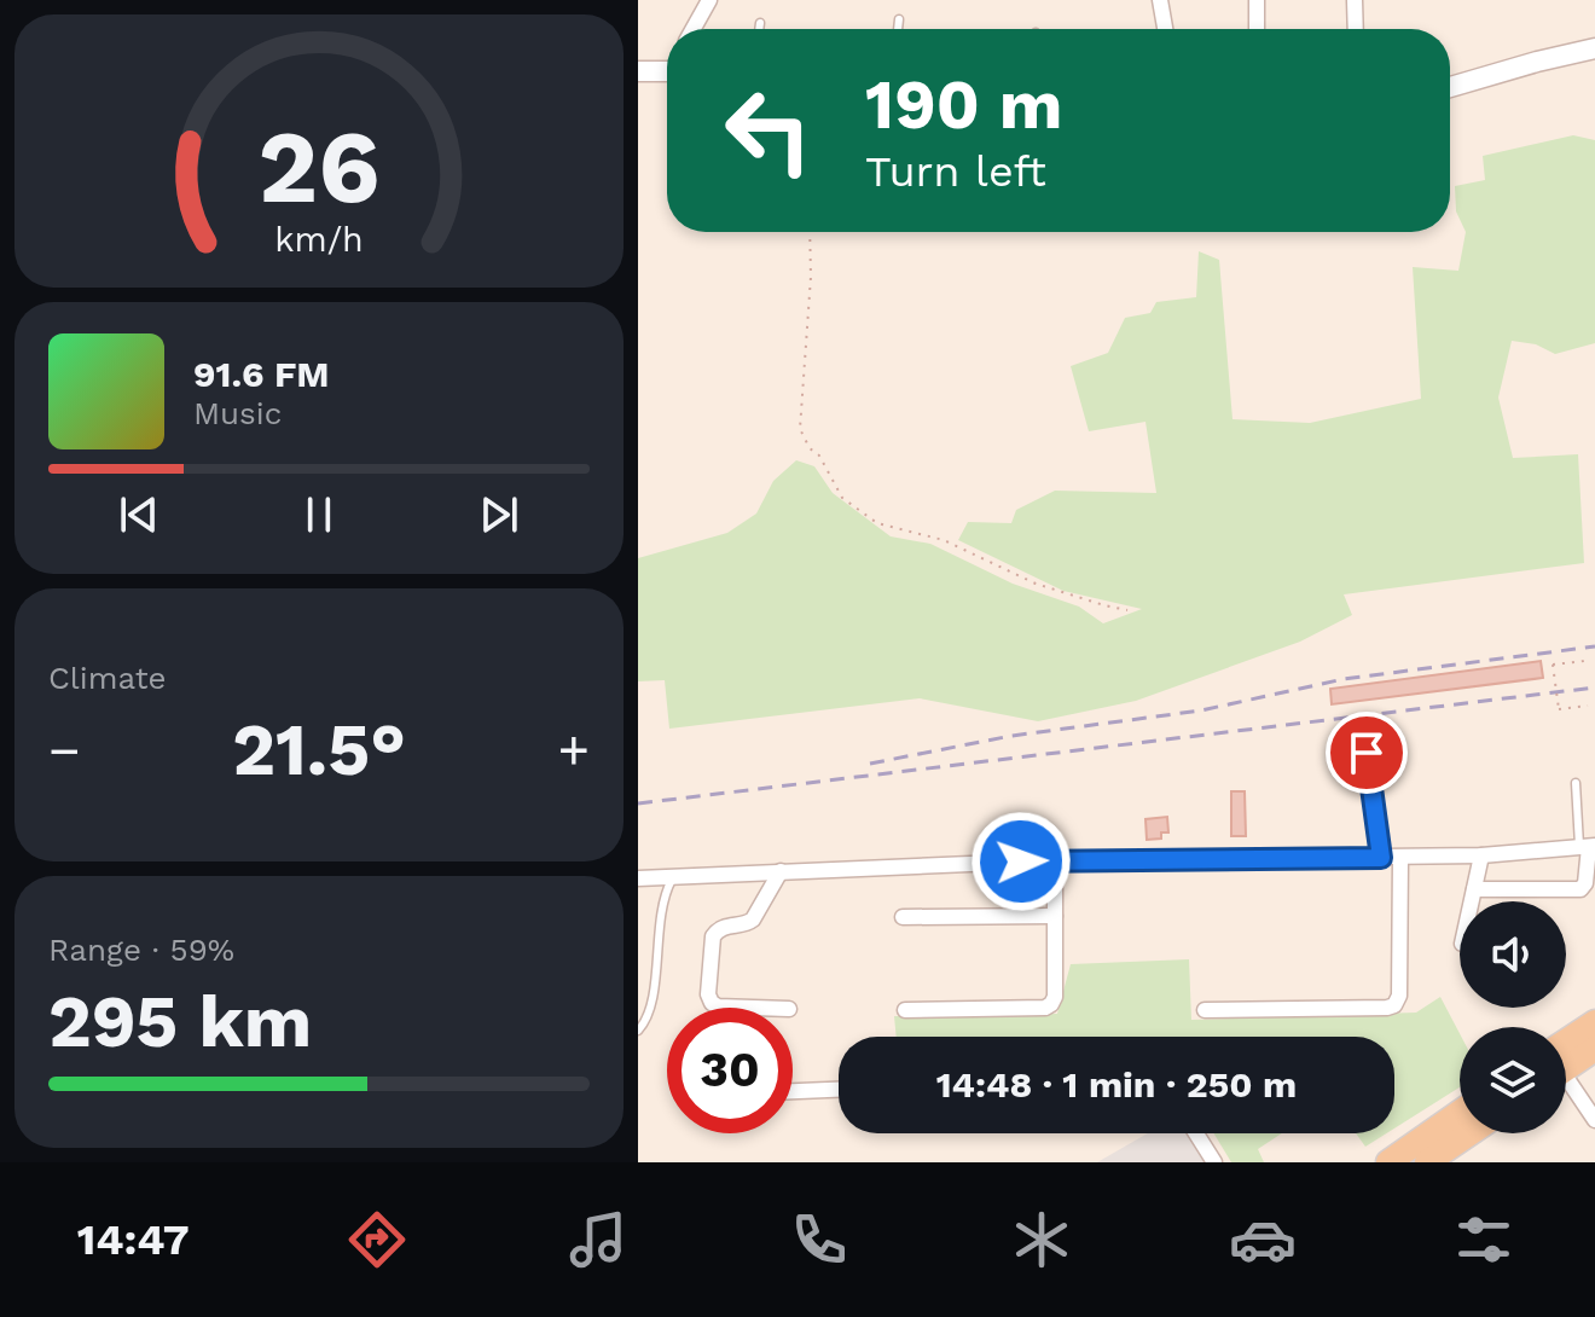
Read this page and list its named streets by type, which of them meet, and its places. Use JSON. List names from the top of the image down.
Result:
{
  "page": {
    "turn": ["190 m", "Turn left"],
    "song": ["91.6 FM", "Music"],
    "tile": [
      "Climate",
      ["Range · 59%", "295 km"]
    ],
    "heat": ["−", "21.5°", "+"],
    "limit": "30",
    "trip": "14:48 · 1 min · 250 m",
    "tabs": "14:47",
    "gauge": ["26", "km/h"]
  }
}
